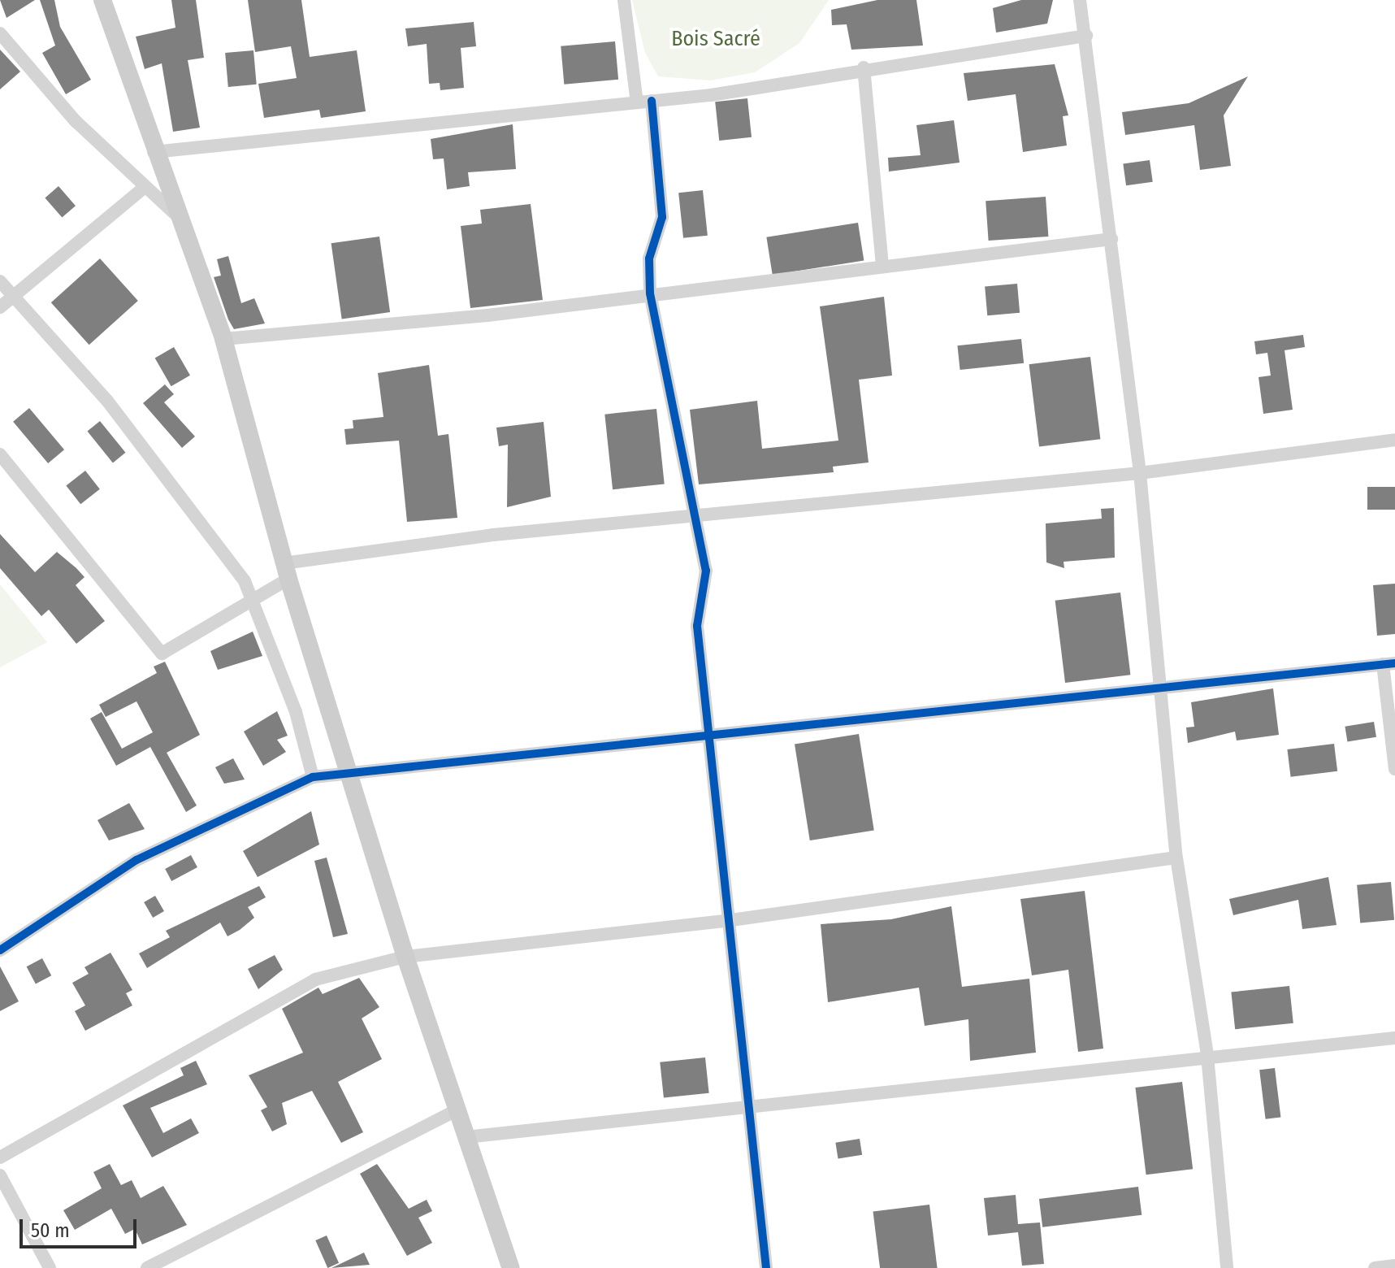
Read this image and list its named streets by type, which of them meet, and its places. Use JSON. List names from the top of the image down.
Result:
{
  "parks": ["Bois Sacré"],
  "scale_bar": "50 m"
}
